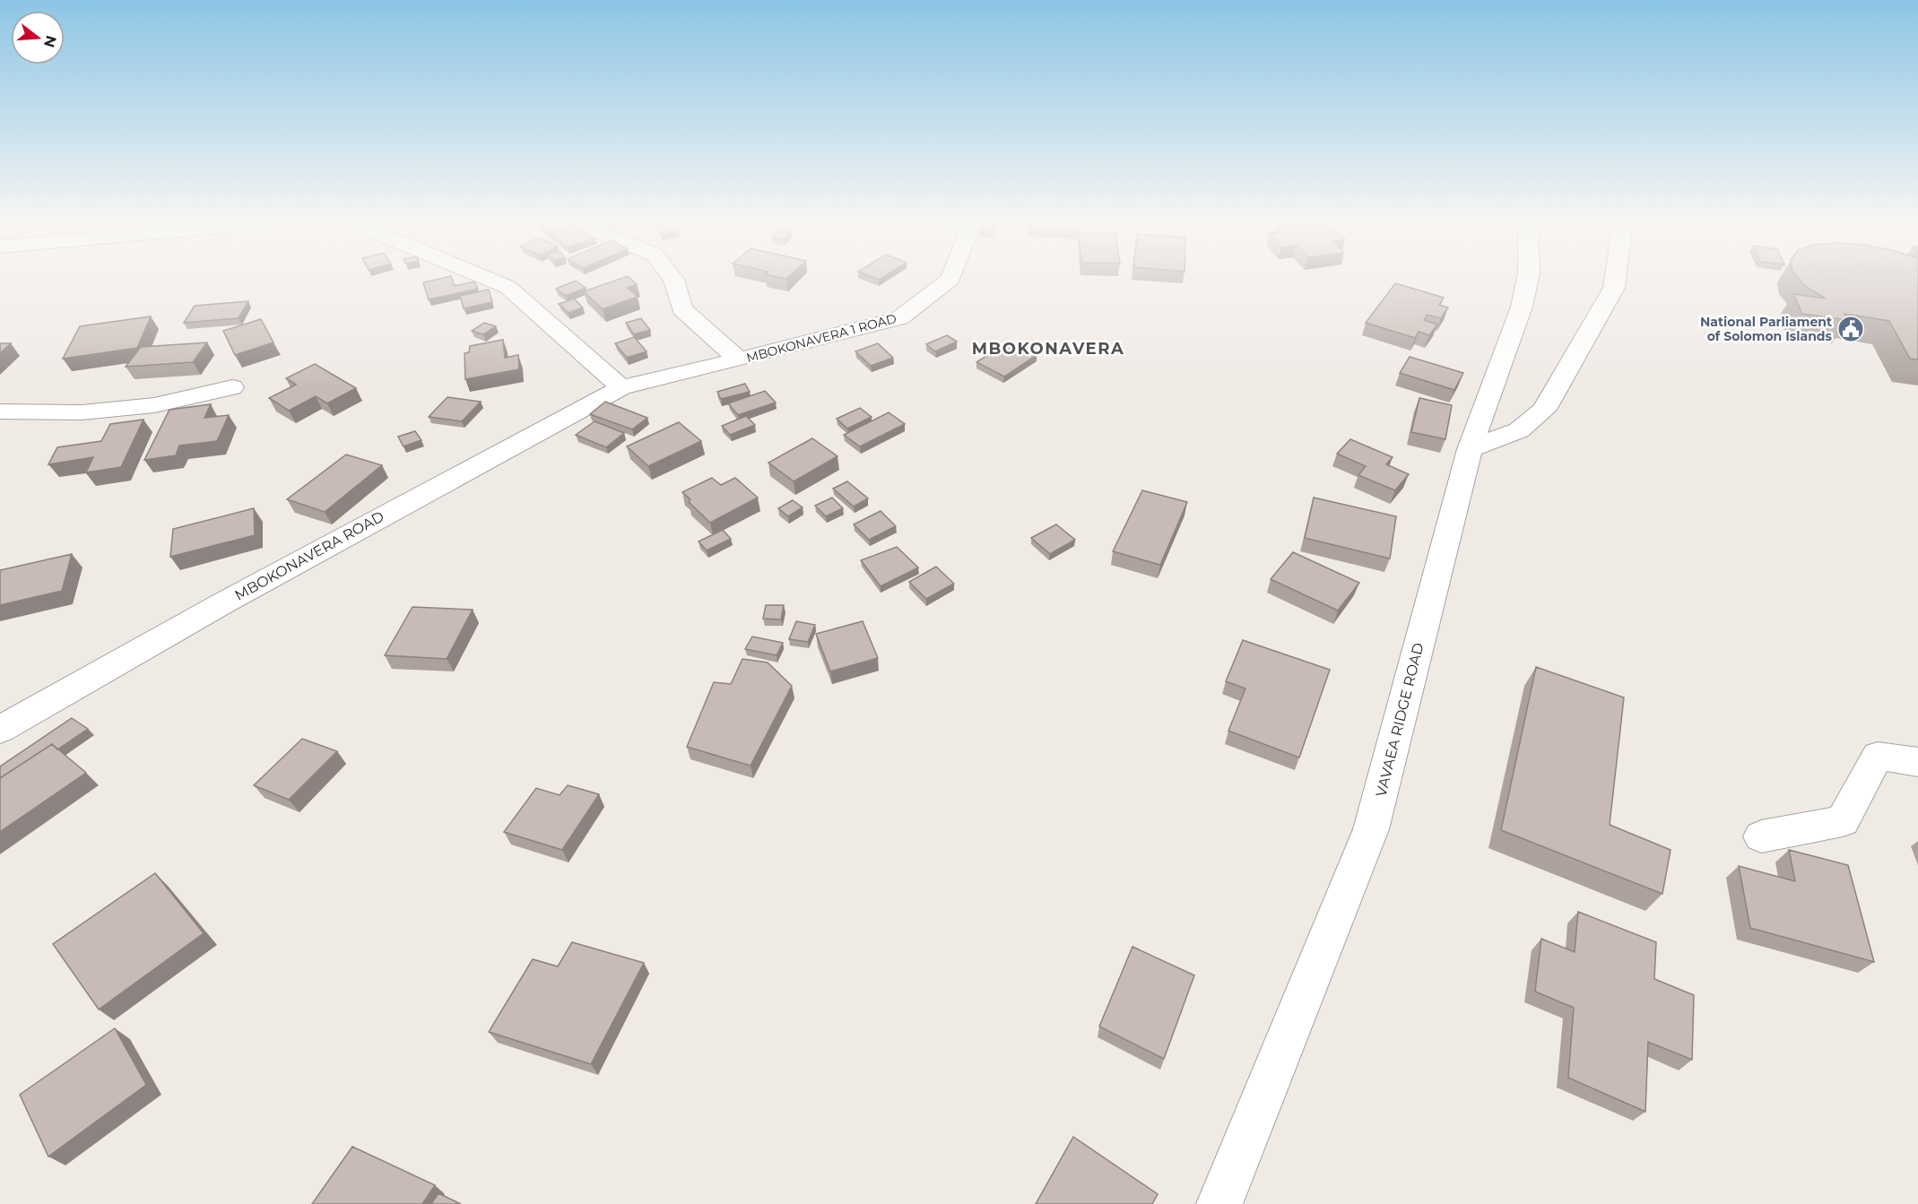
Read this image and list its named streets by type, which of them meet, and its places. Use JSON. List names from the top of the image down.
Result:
{
  "streets": {
    "street": ["MBOKONAVERA 1 ROAD", "MBOKONAVERA ROAD", "VAVAEA RIDGE ROAD"]
  },
  "crossings": [
    ["MBOKONAVERA 1 ROAD", "MBOKONAVERA ROAD"]
  ],
  "districts": ["MBOKONAVERA"],
  "places": {
    "public building": ["National Parliament of Solomon Islands"]
  },
  "north": "right"
}
